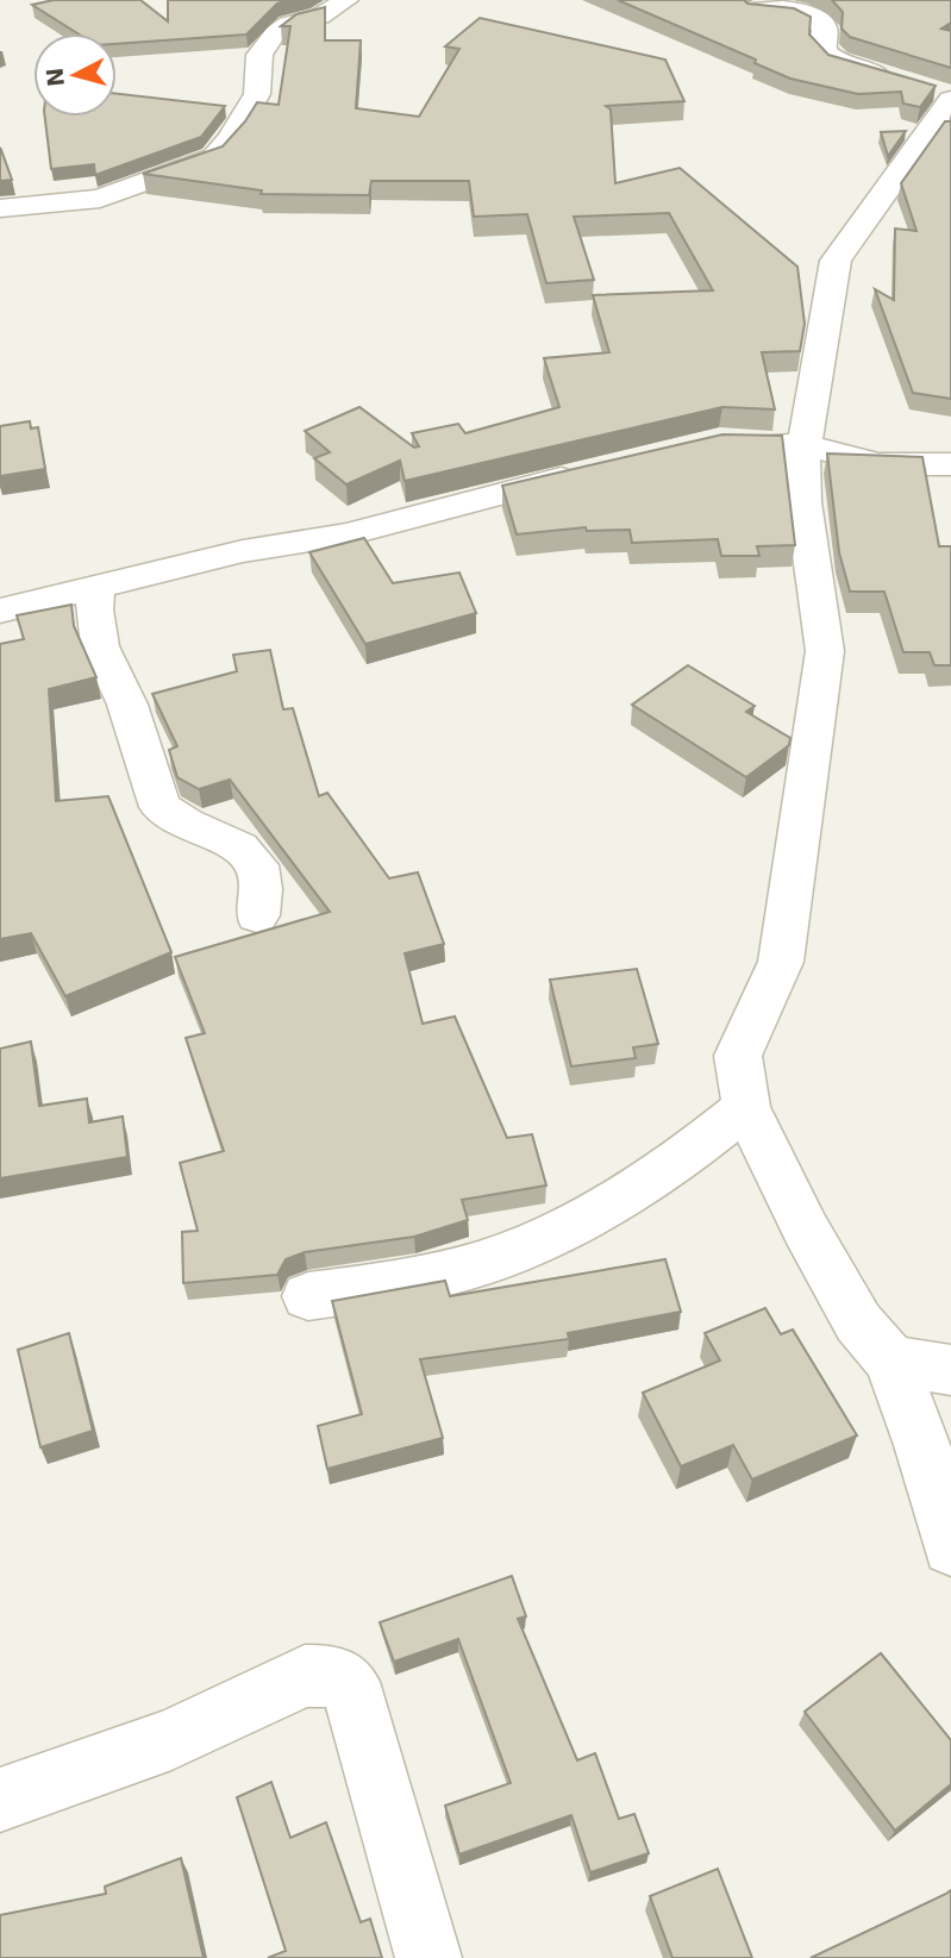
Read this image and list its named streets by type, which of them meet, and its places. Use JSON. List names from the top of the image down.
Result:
{
  "north": "left"
}
